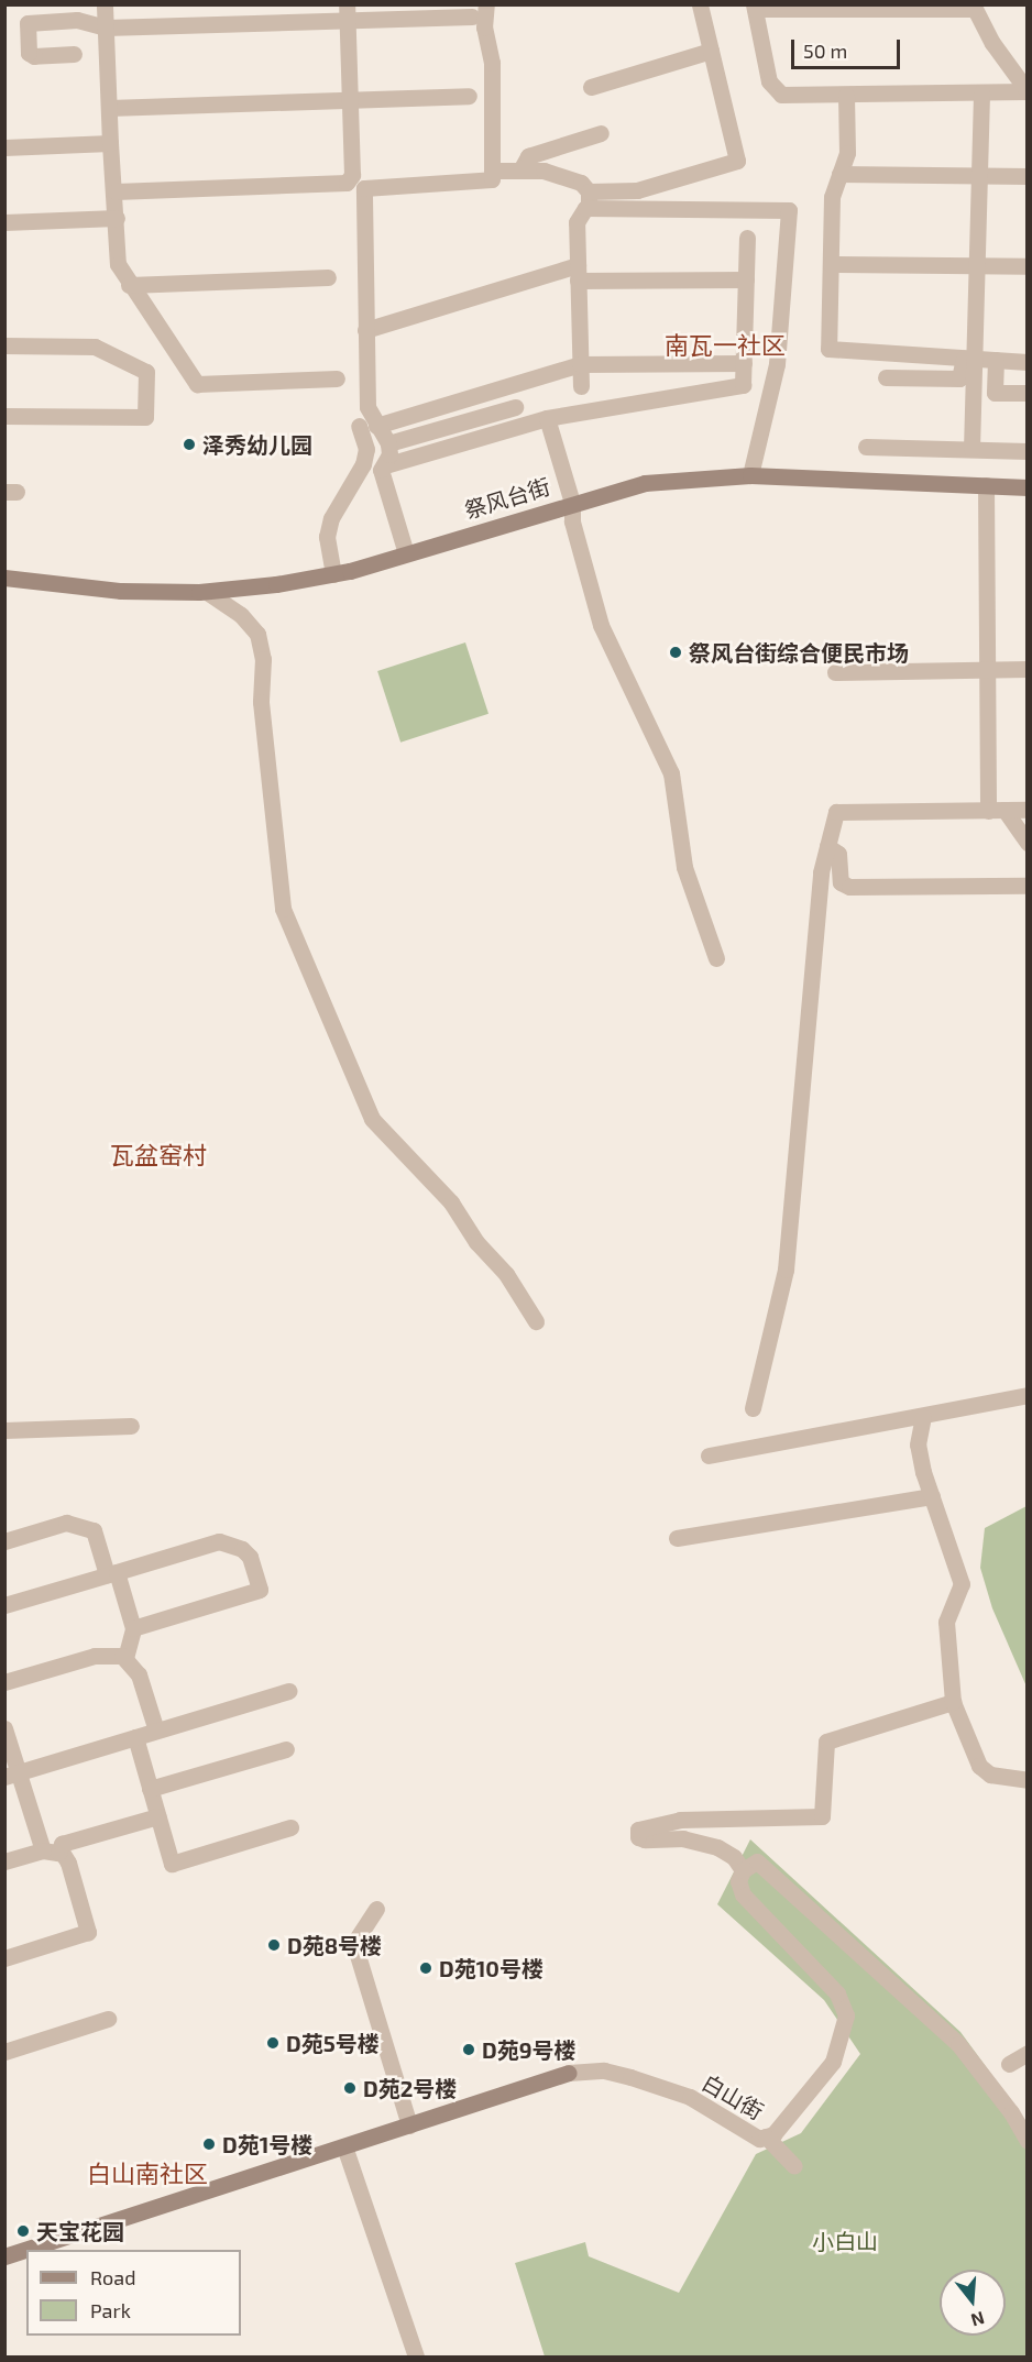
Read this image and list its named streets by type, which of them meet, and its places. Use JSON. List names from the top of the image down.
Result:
{
  "streets": {
    "main road": ["祭风台街", "白山街"]
  },
  "districts": ["南瓦一社区", "瓦盆窑村", "白山南社区"],
  "parks": ["小白山"],
  "places": [
    "泽秀幼儿园",
    "祭风台街综合便民市场",
    "D苑8号楼",
    "D苑10号楼",
    "D苑5号楼",
    "D苑9号楼",
    "D苑2号楼",
    "D苑1号楼",
    "天宝花园"
  ],
  "legend": ["Road", "Park"],
  "scale_bar": "50 m",
  "north": "bottom"
}
